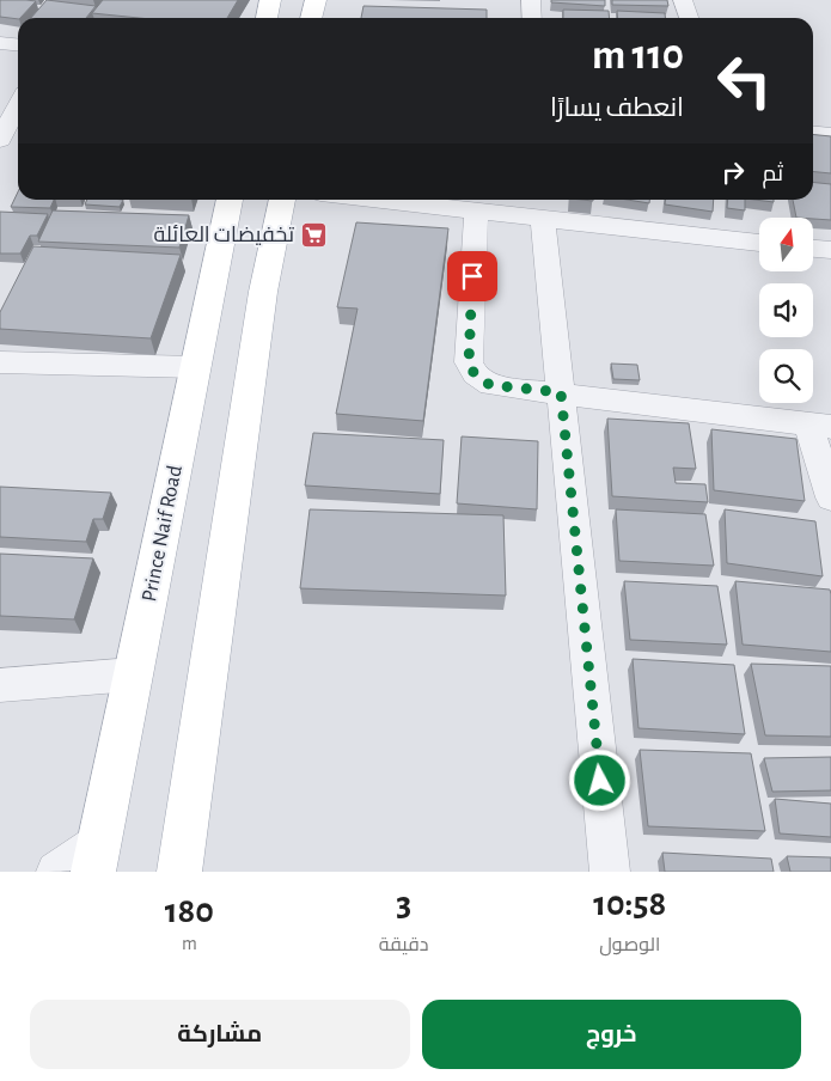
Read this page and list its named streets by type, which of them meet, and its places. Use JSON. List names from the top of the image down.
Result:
{
  "streets": {
    "main road": ["Prince Naif Road"]
  },
  "places": {
    "supermarket": ["تخفيضات العائلة"]
  },
  "north": "top",
  "page": {
    "turn": ["110 m", "انعطف يسارًا"],
    "then": "ثم",
    "eta": [
      "10:58",
      "الوصول",
      "3",
      "دقيقة",
      "180",
      "m"
    ],
    "buttons": ["خروج", "مشاركة"]
  }
}
